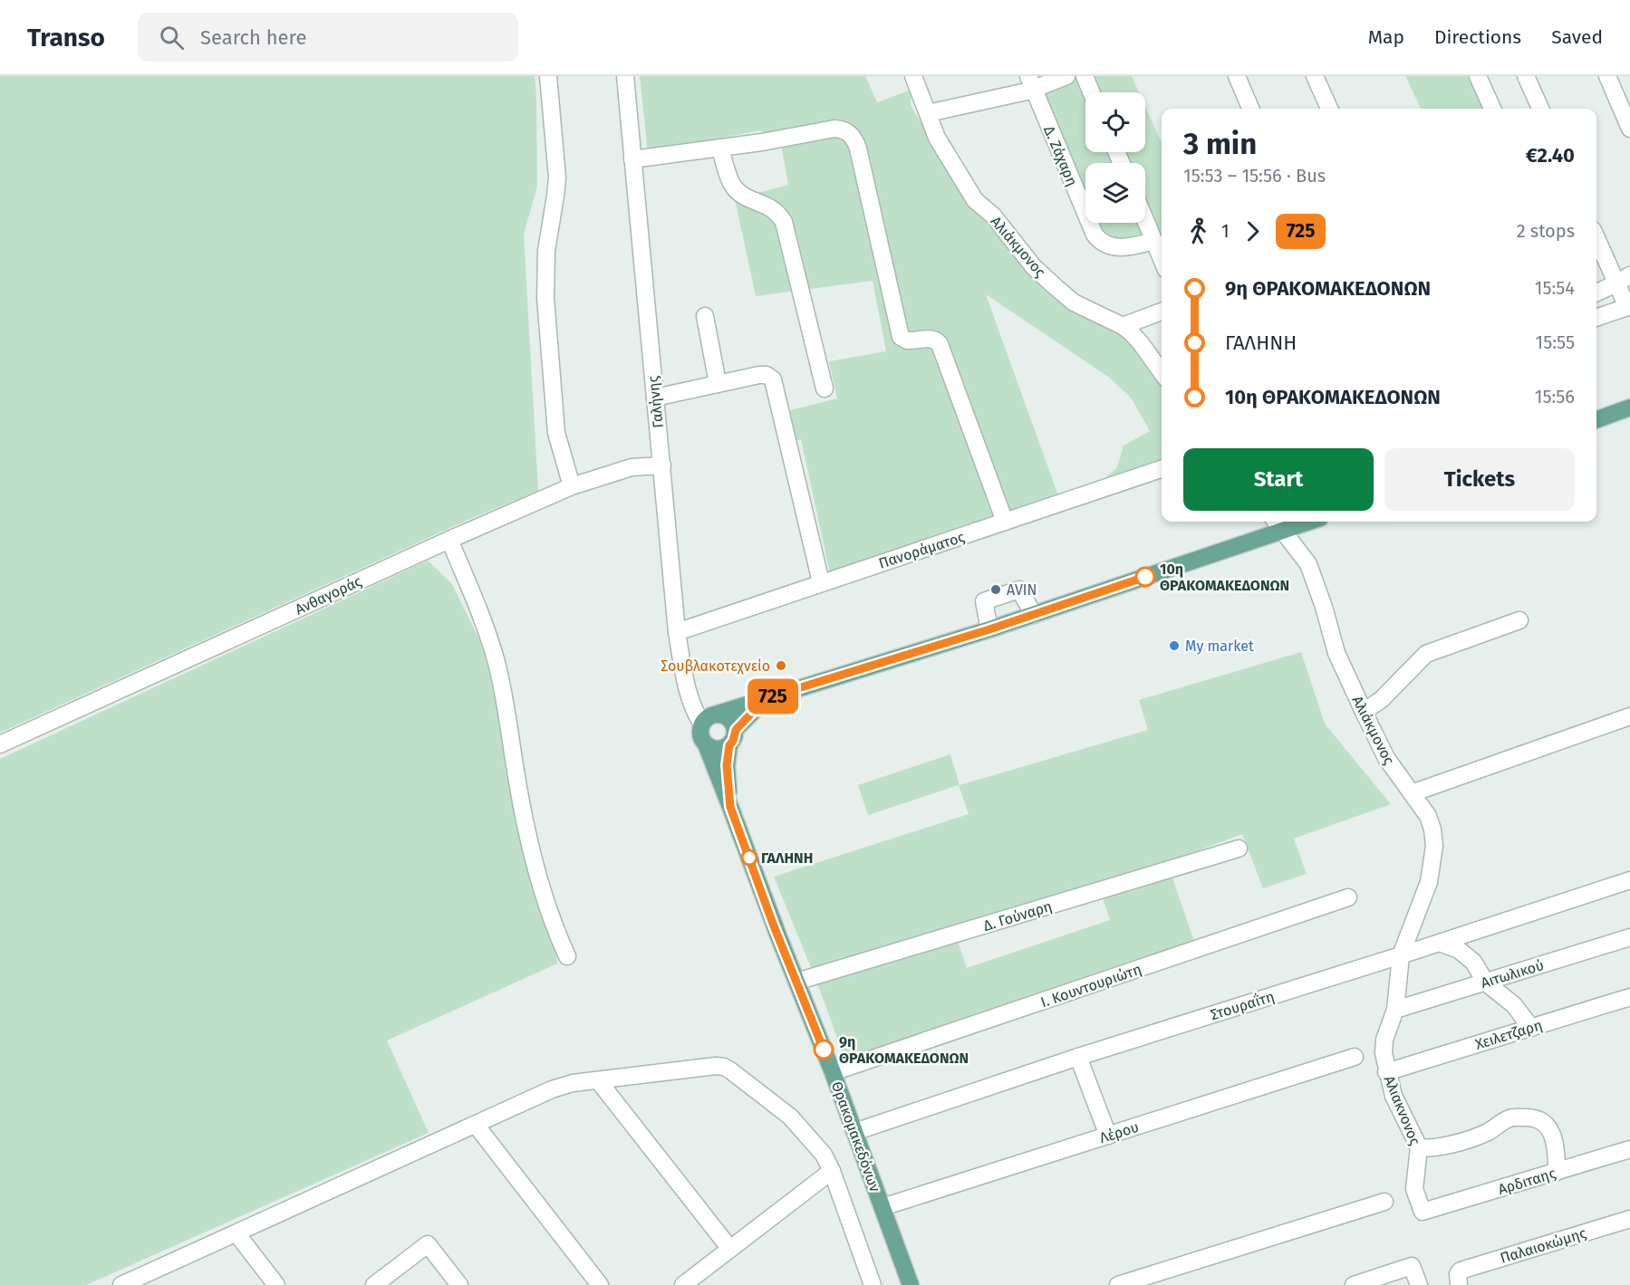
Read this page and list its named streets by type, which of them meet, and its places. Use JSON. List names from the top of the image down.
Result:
{
  "streets": {
    "main road": ["Θρακομακεδόνων"],
    "street": [
      "Δ. Ζάχαρη",
      "Αλιάκμονος",
      "Γαλήνης",
      "Πανοράματος",
      "Ανθαγοράς",
      "Δ. Γούναρη",
      "Αιτωλικού",
      "Ι. Κουντουριώτη",
      "Στουραΐτη",
      "Χειλετζαρη",
      "Αλιακνονος",
      "Λέρου",
      "Αρδιταης",
      "Παλαιοκώμης"
    ]
  },
  "crossings": [
    ["Αλιάκμονος", "Αιτωλικού"],
    ["Αλιάκμονος", "Στουραΐτη"],
    ["Αλιάκμονος", "Αλιακνονος"],
    ["Γαλήνης", "Πανοράματος"],
    ["Γαλήνης", "Ανθαγοράς"],
    ["Γαλήνης", "Θρακομακεδόνων"],
    ["Δ. Γούναρη", "Θρακομακεδόνων"],
    ["Αιτωλικού", "Αλιακνονος"],
    ["Ι. Κουντουριώτη", "Θρακομακεδόνων"],
    ["Στουραΐτη", "Θρακομακεδόνων"],
    ["Χειλετζαρη", "Αλιακνονος"],
    ["Αλιακνονος", "Αρδιταης"],
    ["Λέρου", "Θρακομακεδόνων"]
  ],
  "places": [
    "10η ΘΡΑΚΟΜΑΚΕΔΟΝΩΝ",
    "AVIN",
    "My market",
    "Σουβλακοτεχνείο",
    "ΓΑΛΗΝΗ",
    "9η ΘΡΑΚΟΜΑΚΕΔΟΝΩΝ"
  ],
  "lines": ["bus line 725"],
  "page": {
    "header": "Transo",
    "search": "Search here",
    "nav": ["Map", "Directions", "Saved"],
    "on_map": "725",
    "heading": ["3 min", "15:53 – 15:56 · Bus", "€2.40"],
    "legs": ["1", "725", "2 stops"],
    "list": [
      {
        "name": "9η ΘΡΑΚΟΜΑΚΕΔΟΝΩΝ",
        "value": "15:54"
      },
      {
        "name": "ΓΑΛΗΝΗ",
        "value": "15:55"
      },
      {
        "name": "10η ΘΡΑΚΟΜΑΚΕΔΟΝΩΝ",
        "value": "15:56"
      }
    ],
    "buttons": ["Start", "Tickets"]
  }
}
